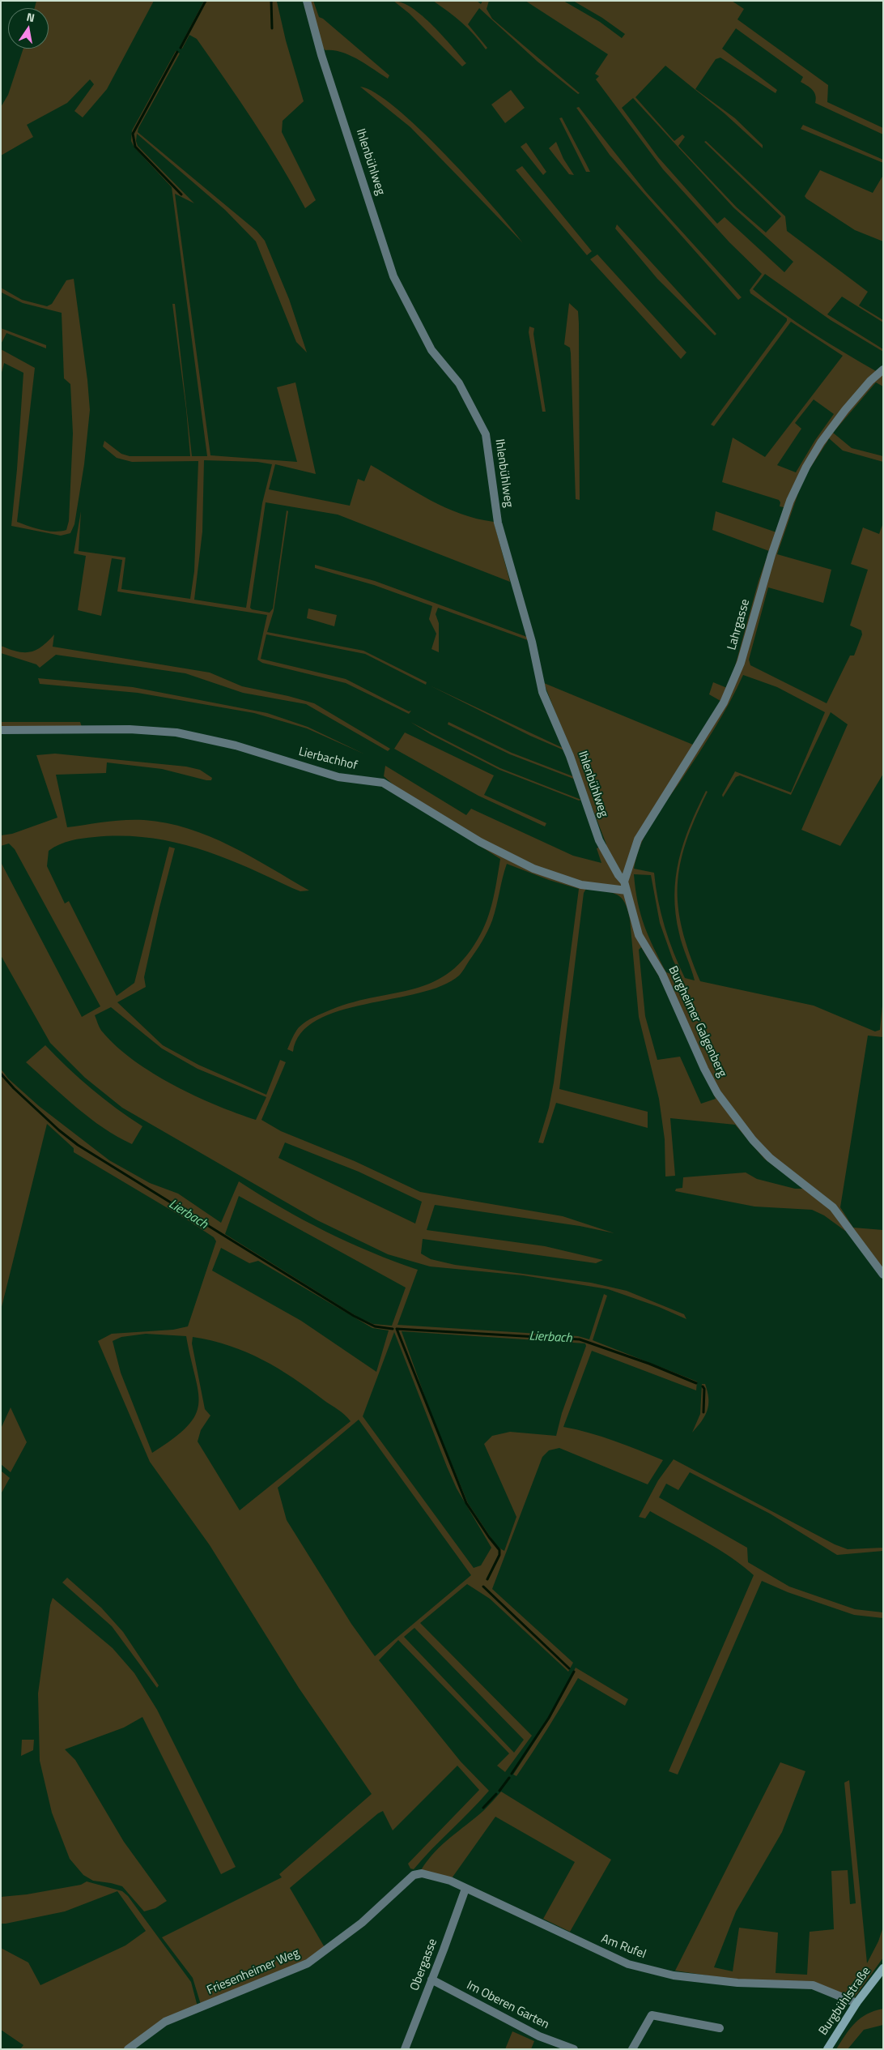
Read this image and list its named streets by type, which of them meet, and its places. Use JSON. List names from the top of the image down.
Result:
{
  "streets": {
    "street": [
      "Ihlenbühlweg",
      "Lahrgasse",
      "Lierbachhof",
      "Burgheimer Galgenberg",
      "Am Rufel",
      "Obergasse",
      "Friesenheimer Weg",
      "Burgbühlstraße",
      "Im Oberen Garten"
    ]
  },
  "crossings": [
    ["Ihlenbühlweg", "Lahrgasse"],
    ["Lahrgasse", "Lierbachhof"],
    ["Lahrgasse", "Burgheimer Galgenberg"],
    ["Lierbachhof", "Burgheimer Galgenberg"],
    ["Am Rufel", "Obergasse"],
    ["Am Rufel", "Friesenheimer Weg"],
    ["Am Rufel", "Burgbühlstraße"],
    ["Obergasse", "Im Oberen Garten"]
  ],
  "water": ["Lierbach"],
  "north": "top"
}
